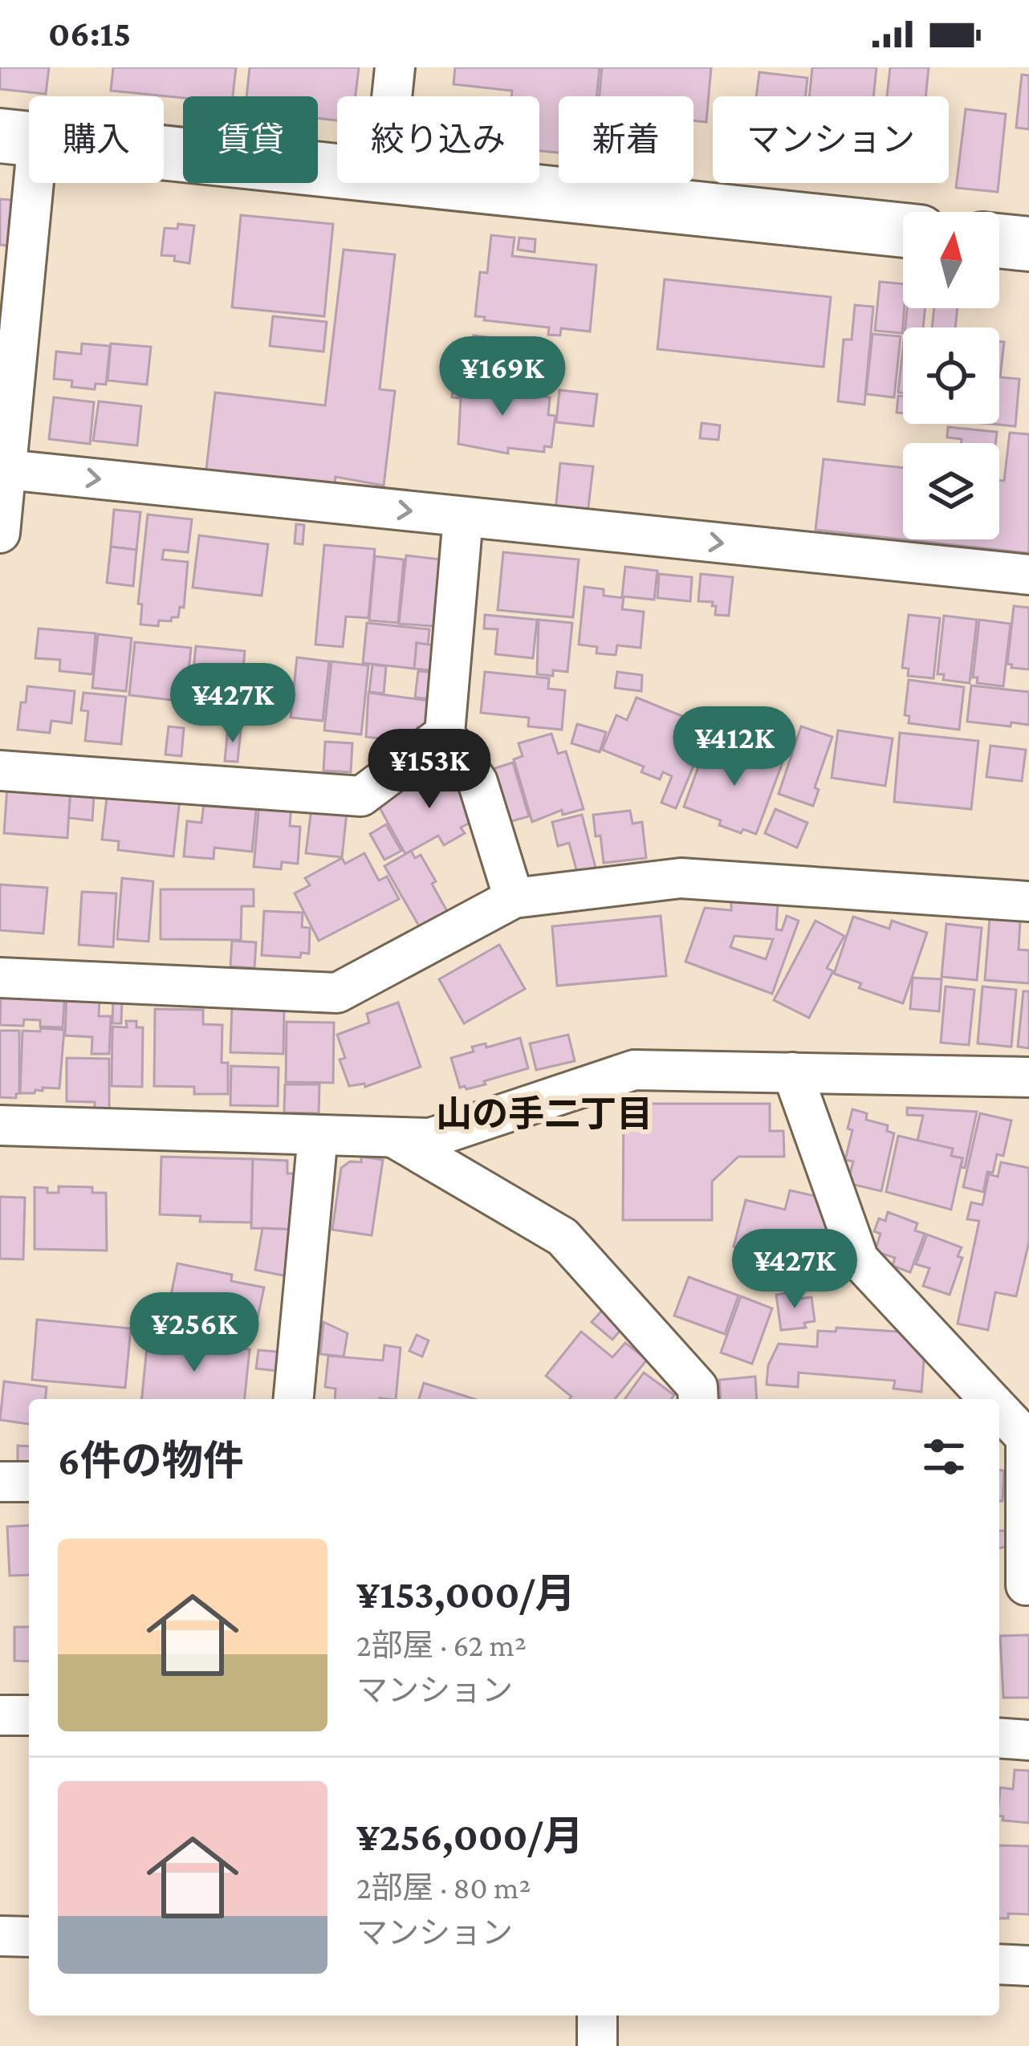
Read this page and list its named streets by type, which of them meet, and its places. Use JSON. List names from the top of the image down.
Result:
{
  "districts": ["山の手二丁目"],
  "north": "top",
  "page": {
    "status": "06:15",
    "chip": [
      "購入",
      "賃貸",
      "絞り込み",
      "新着",
      "マンション"
    ],
    "price": [
      "¥169K",
      "¥427K",
      "¥412K",
      "¥153K",
      "¥427K",
      "¥256K"
    ],
    "heading": "6件の物件",
    "list": [
      {
        "name": "¥153,000/月",
        "note": "2部屋 · 62 m² · マンション"
      },
      {
        "name": "¥256,000/月",
        "note": "2部屋 · 80 m² · マンション"
      }
    ]
  }
}
